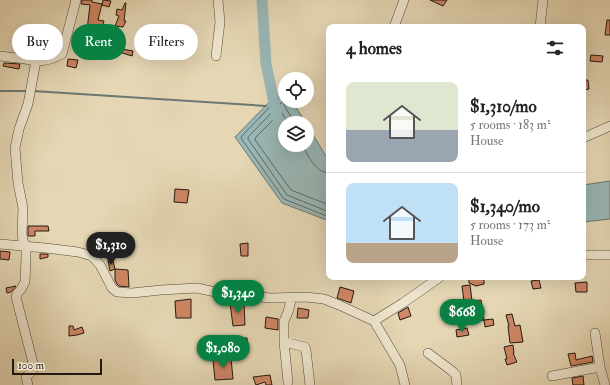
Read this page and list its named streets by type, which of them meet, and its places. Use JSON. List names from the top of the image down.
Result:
{
  "scale_bar": "100 m",
  "page": {
    "chip": ["Buy", "Rent", "Filters"],
    "heading": "4 homes",
    "list": [
      {
        "name": "$1,310/mo",
        "note": "5 rooms · 183 m² · House"
      },
      {
        "name": "$1,340/mo",
        "note": "5 rooms · 173 m² · House"
      }
    ],
    "price": [
      "$1,310",
      "$1,340",
      "$668",
      "$1,080"
    ],
    "scale": "100 m"
  }
}
